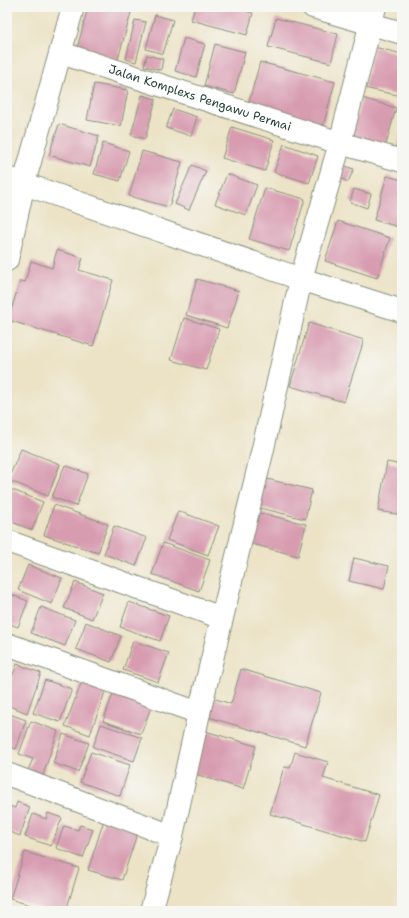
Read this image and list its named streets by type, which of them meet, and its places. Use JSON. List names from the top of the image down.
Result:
{
  "streets": {
    "street": ["Jalan Komplexs Pengawu Permai"]
  }
}
